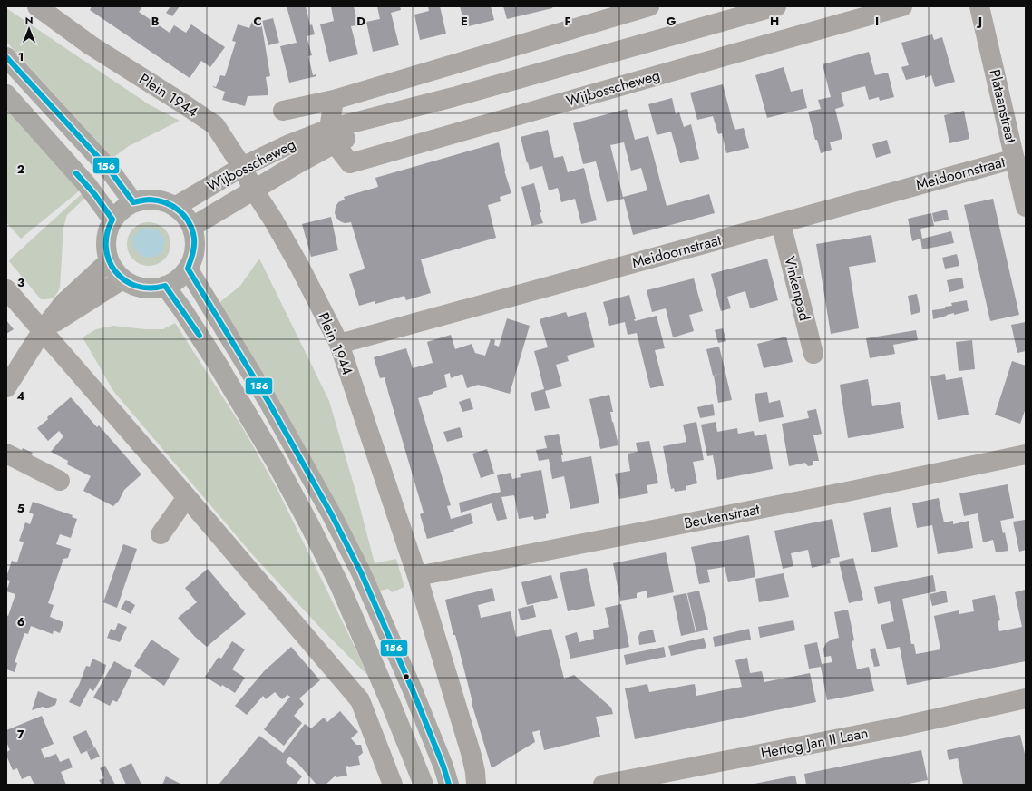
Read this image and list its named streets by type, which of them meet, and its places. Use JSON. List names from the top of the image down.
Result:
{
  "streets": {
    "street": [
      "Wijbosscheweg",
      "Plein 1944",
      "Plataanstraat",
      "Meidoornstraat",
      "Vinkenpad",
      "Beukenstraat",
      "Hertog Jan II Laan"
    ]
  },
  "crossings": [
    ["Wijbosscheweg", "Plein 1944"],
    ["Plein 1944", "Meidoornstraat"],
    ["Plein 1944", "Beukenstraat"],
    ["Plataanstraat", "Meidoornstraat"],
    ["Meidoornstraat", "Vinkenpad"]
  ],
  "lines": ["transit line 156"],
  "north": "top",
  "grid": {
    "columns": [
      "B",
      "C",
      "D",
      "E",
      "F",
      "G",
      "H",
      "I",
      "J"
    ],
    "rows": [
      "1",
      "2",
      "3",
      "4",
      "5",
      "6",
      "7"
    ]
  }
}
